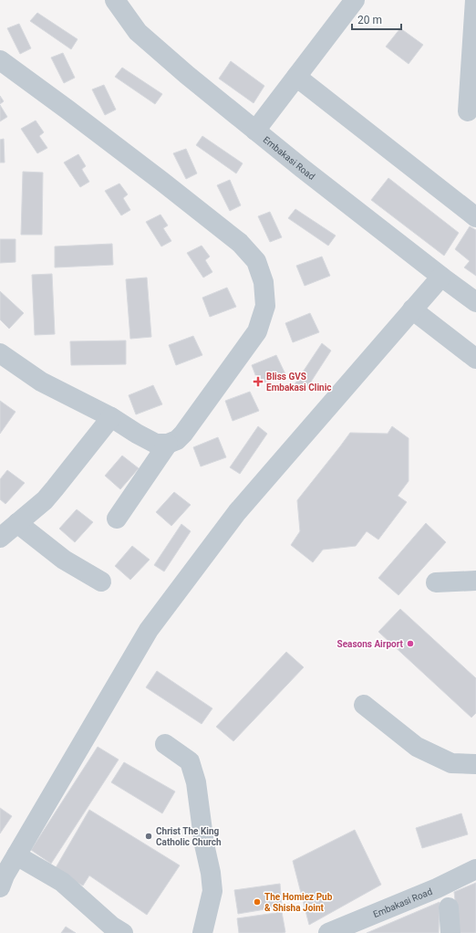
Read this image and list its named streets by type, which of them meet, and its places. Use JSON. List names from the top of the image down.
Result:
{
  "streets": {
    "street": ["Embakasi Road"]
  },
  "places": {
    "health": ["Bliss GVS Embakasi Clinic"],
    "other": ["Seasons Airport", "Christ The King Catholic Church", "The Homiez Pub & Shisha Joint"]
  },
  "scale_bar": "20 m"
}
